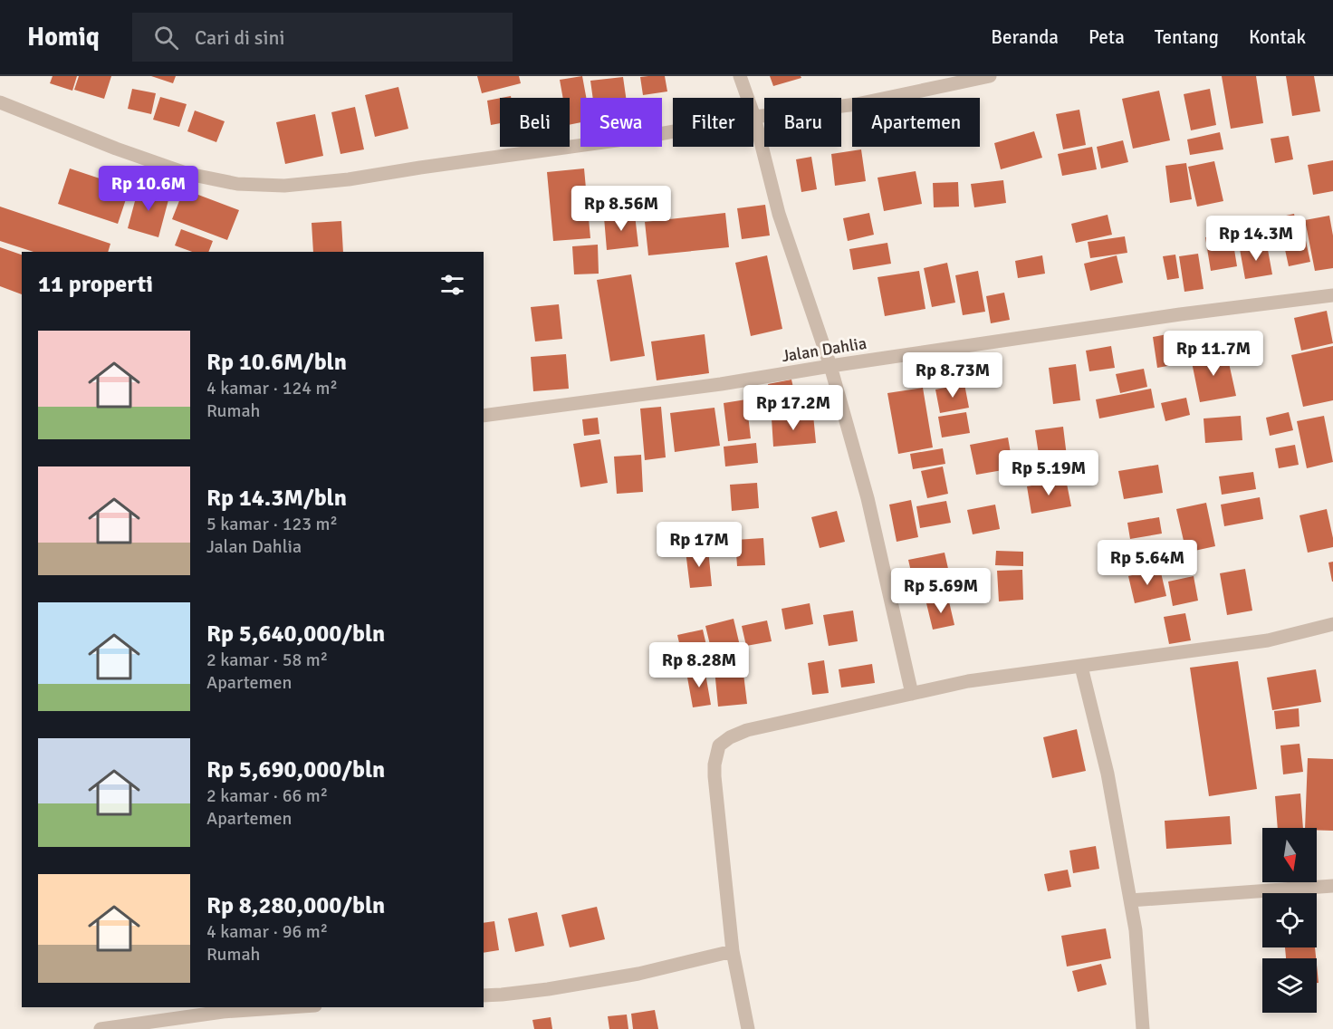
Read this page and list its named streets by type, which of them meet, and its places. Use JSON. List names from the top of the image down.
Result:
{
  "streets": {
    "street": ["Jalan Dahlia"]
  },
  "north": "bottom",
  "page": {
    "header": "Homiq",
    "search": "Cari di sini",
    "nav": [
      "Beranda",
      "Peta",
      "Tentang",
      "Kontak"
    ],
    "chip": [
      "Beli",
      "Sewa",
      "Filter",
      "Baru",
      "Apartemen"
    ],
    "price": [
      "Rp 10.6M",
      "Rp 8.56M",
      "Rp 14.3M",
      "Rp 11.7M",
      "Rp 8.73M",
      "Rp 17.2M",
      "Rp 5.19M",
      "Rp 17M",
      "Rp 5.64M",
      "Rp 5.69M",
      "Rp 8.28M"
    ],
    "heading": "11 properti",
    "list": [
      {
        "name": "Rp 10.6M/bln",
        "note": "4 kamar · 124 m² · Rumah"
      },
      {
        "name": "Rp 14.3M/bln",
        "note": "5 kamar · 123 m² · Jalan Dahlia"
      },
      {
        "name": "Rp 5,640,000/bln",
        "note": "2 kamar · 58 m² · Apartemen"
      },
      {
        "name": "Rp 5,690,000/bln",
        "note": "2 kamar · 66 m² · Apartemen"
      },
      {
        "name": "Rp 8,280,000/bln",
        "note": "4 kamar · 96 m² · Rumah"
      }
    ]
  }
}
